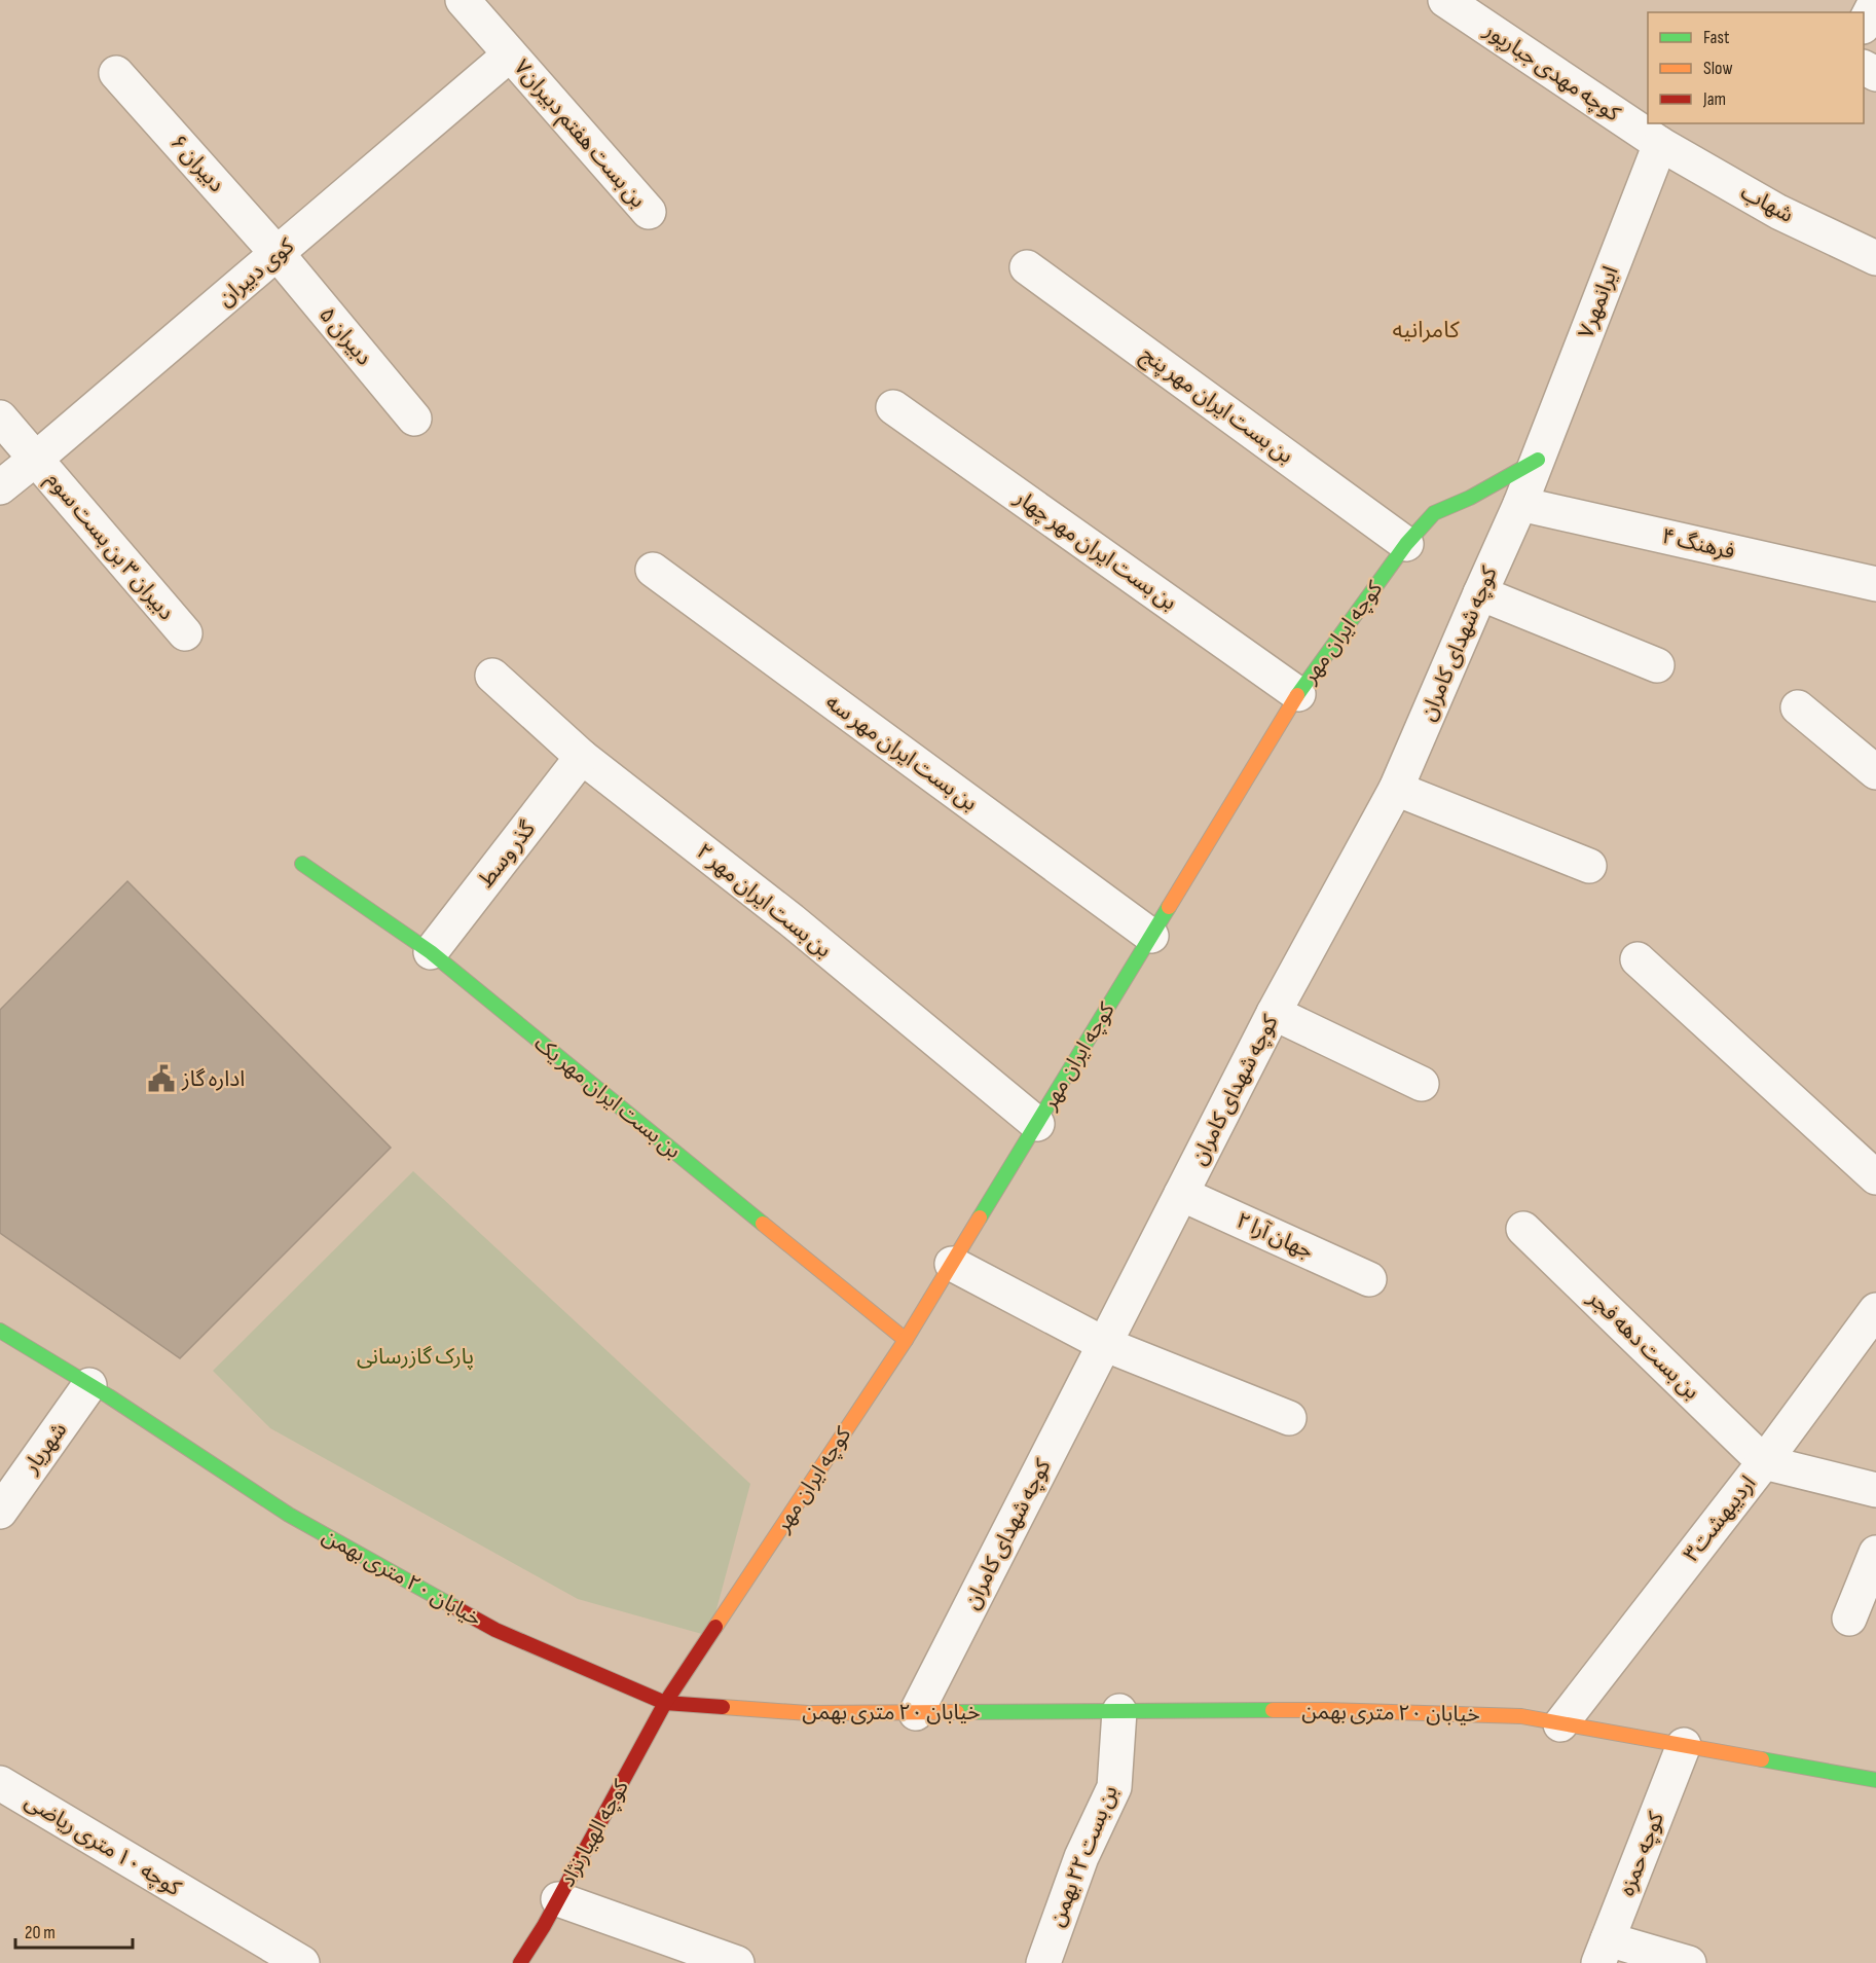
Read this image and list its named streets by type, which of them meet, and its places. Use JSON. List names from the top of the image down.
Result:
{
  "streets": {
    "street": [
      "کوچه مهدی جبارپور",
      "بن بست هفتم دبیران۷",
      "دبیران ۶",
      "شهاب",
      "کوی دبیران",
      "ایرانمهر۷",
      "دبیران ۵",
      "بن بست ایران مهر پنج",
      "فرهنگ ۴",
      "دبیران ۳ بن بست سوم",
      "بن بست ایران مهر چهار",
      "کوچه ایران مهر",
      "کوچه شهدای کامران",
      "بن بست ایران مهر سه",
      "گذر وسط",
      "۲ بن بست ایران مهر",
      "بن بست ایران مهر یک",
      "جهان آرا ۲",
      "بن بست دهه فجر",
      "شهریار",
      "اردیبهشت۳",
      "خیابان ۲۰ متری بهمن",
      "کوچه الهیارنژاد",
      "کوچه ۱۰ متری ریاضی",
      "کوچه حمزه",
      "بن بست ۲۲ بهمن"
    ]
  },
  "crossings": [
    ["کوچه مهدی جبارپور", "شهاب"],
    ["کوچه مهدی جبارپور", "ایرانمهر۷"],
    ["بن بست هفتم دبیران۷", "کوی دبیران"],
    ["دبیران ۶", "کوی دبیران"],
    ["دبیران ۶", "دبیران ۵"],
    ["شهاب", "ایرانمهر۷"],
    ["کوی دبیران", "دبیران ۵"],
    ["کوی دبیران", "دبیران ۳ بن بست سوم"],
    ["ایرانمهر۷", "کوچه ایران مهر"],
    ["ایرانمهر۷", "کوچه شهدای کامران"],
    ["بن بست ایران مهر پنج", "کوچه ایران مهر"],
    ["فرهنگ ۴", "کوچه شهدای کامران"],
    ["بن بست ایران مهر چهار", "کوچه ایران مهر"],
    ["کوچه ایران مهر", "کوچه شهدای کامران"],
    ["کوچه ایران مهر", "بن بست ایران مهر سه"],
    ["کوچه ایران مهر", "۲ بن بست ایران مهر"],
    ["کوچه ایران مهر", "بن بست ایران مهر یک"],
    ["کوچه ایران مهر", "خیابان ۲۰ متری بهمن"],
    ["کوچه ایران مهر", "کوچه الهیارنژاد"],
    ["کوچه شهدای کامران", "جهان آرا ۲"],
    ["کوچه شهدای کامران", "خیابان ۲۰ متری بهمن"],
    ["گذر وسط", "۲ بن بست ایران مهر"],
    ["گذر وسط", "بن بست ایران مهر یک"],
    ["بن بست دهه فجر", "اردیبهشت۳"],
    ["شهریار", "خیابان ۲۰ متری بهمن"],
    ["اردیبهشت۳", "خیابان ۲۰ متری بهمن"],
    ["خیابان ۲۰ متری بهمن", "کوچه الهیارنژاد"],
    ["خیابان ۲۰ متری بهمن", "کوچه حمزه"],
    ["خیابان ۲۰ متری بهمن", "بن بست ۲۲ بهمن"]
  ],
  "districts": ["کامرانیه"],
  "parks": ["پارک گازرسانی"],
  "places": {
    "public building": ["اداره گاز"]
  },
  "legend": ["Fast", "Slow", "Jam"],
  "scale_bar": "20 m"
}
